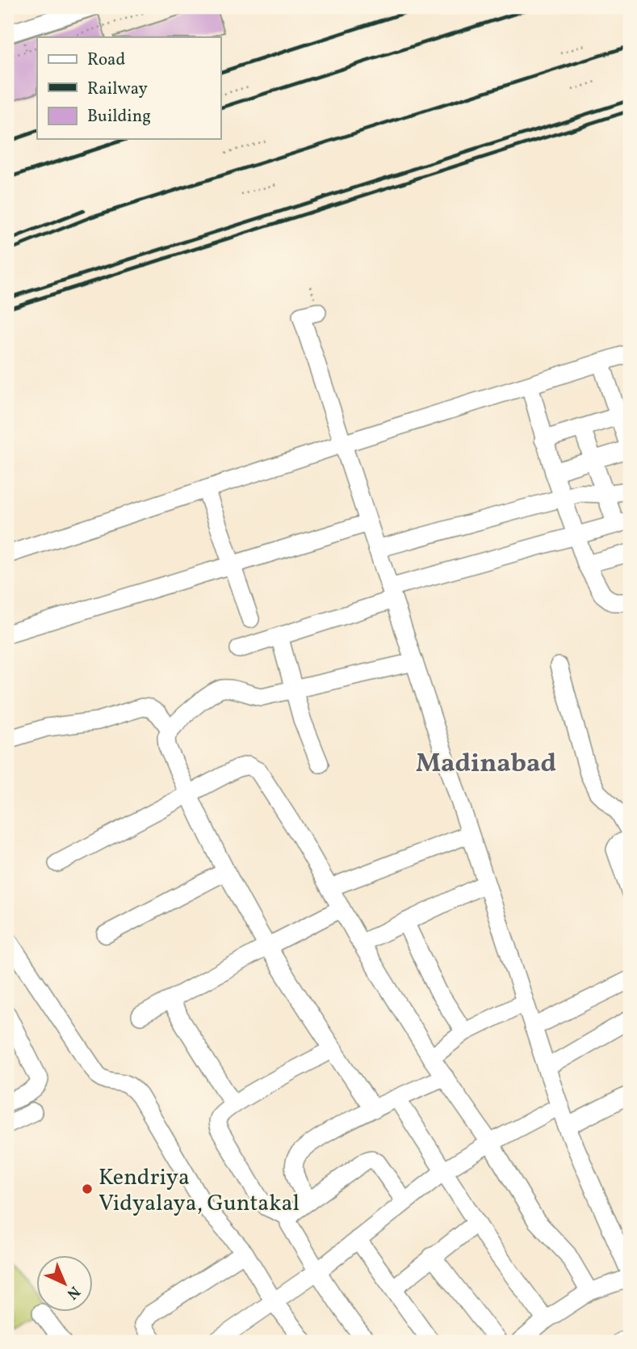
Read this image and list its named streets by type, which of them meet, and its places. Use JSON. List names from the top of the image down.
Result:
{
  "districts": ["Madinabad"],
  "places": ["Kendriya Vidyalaya, Guntakal"],
  "legend": ["Road", "Railway", "Building"],
  "north": "bottom right"
}
